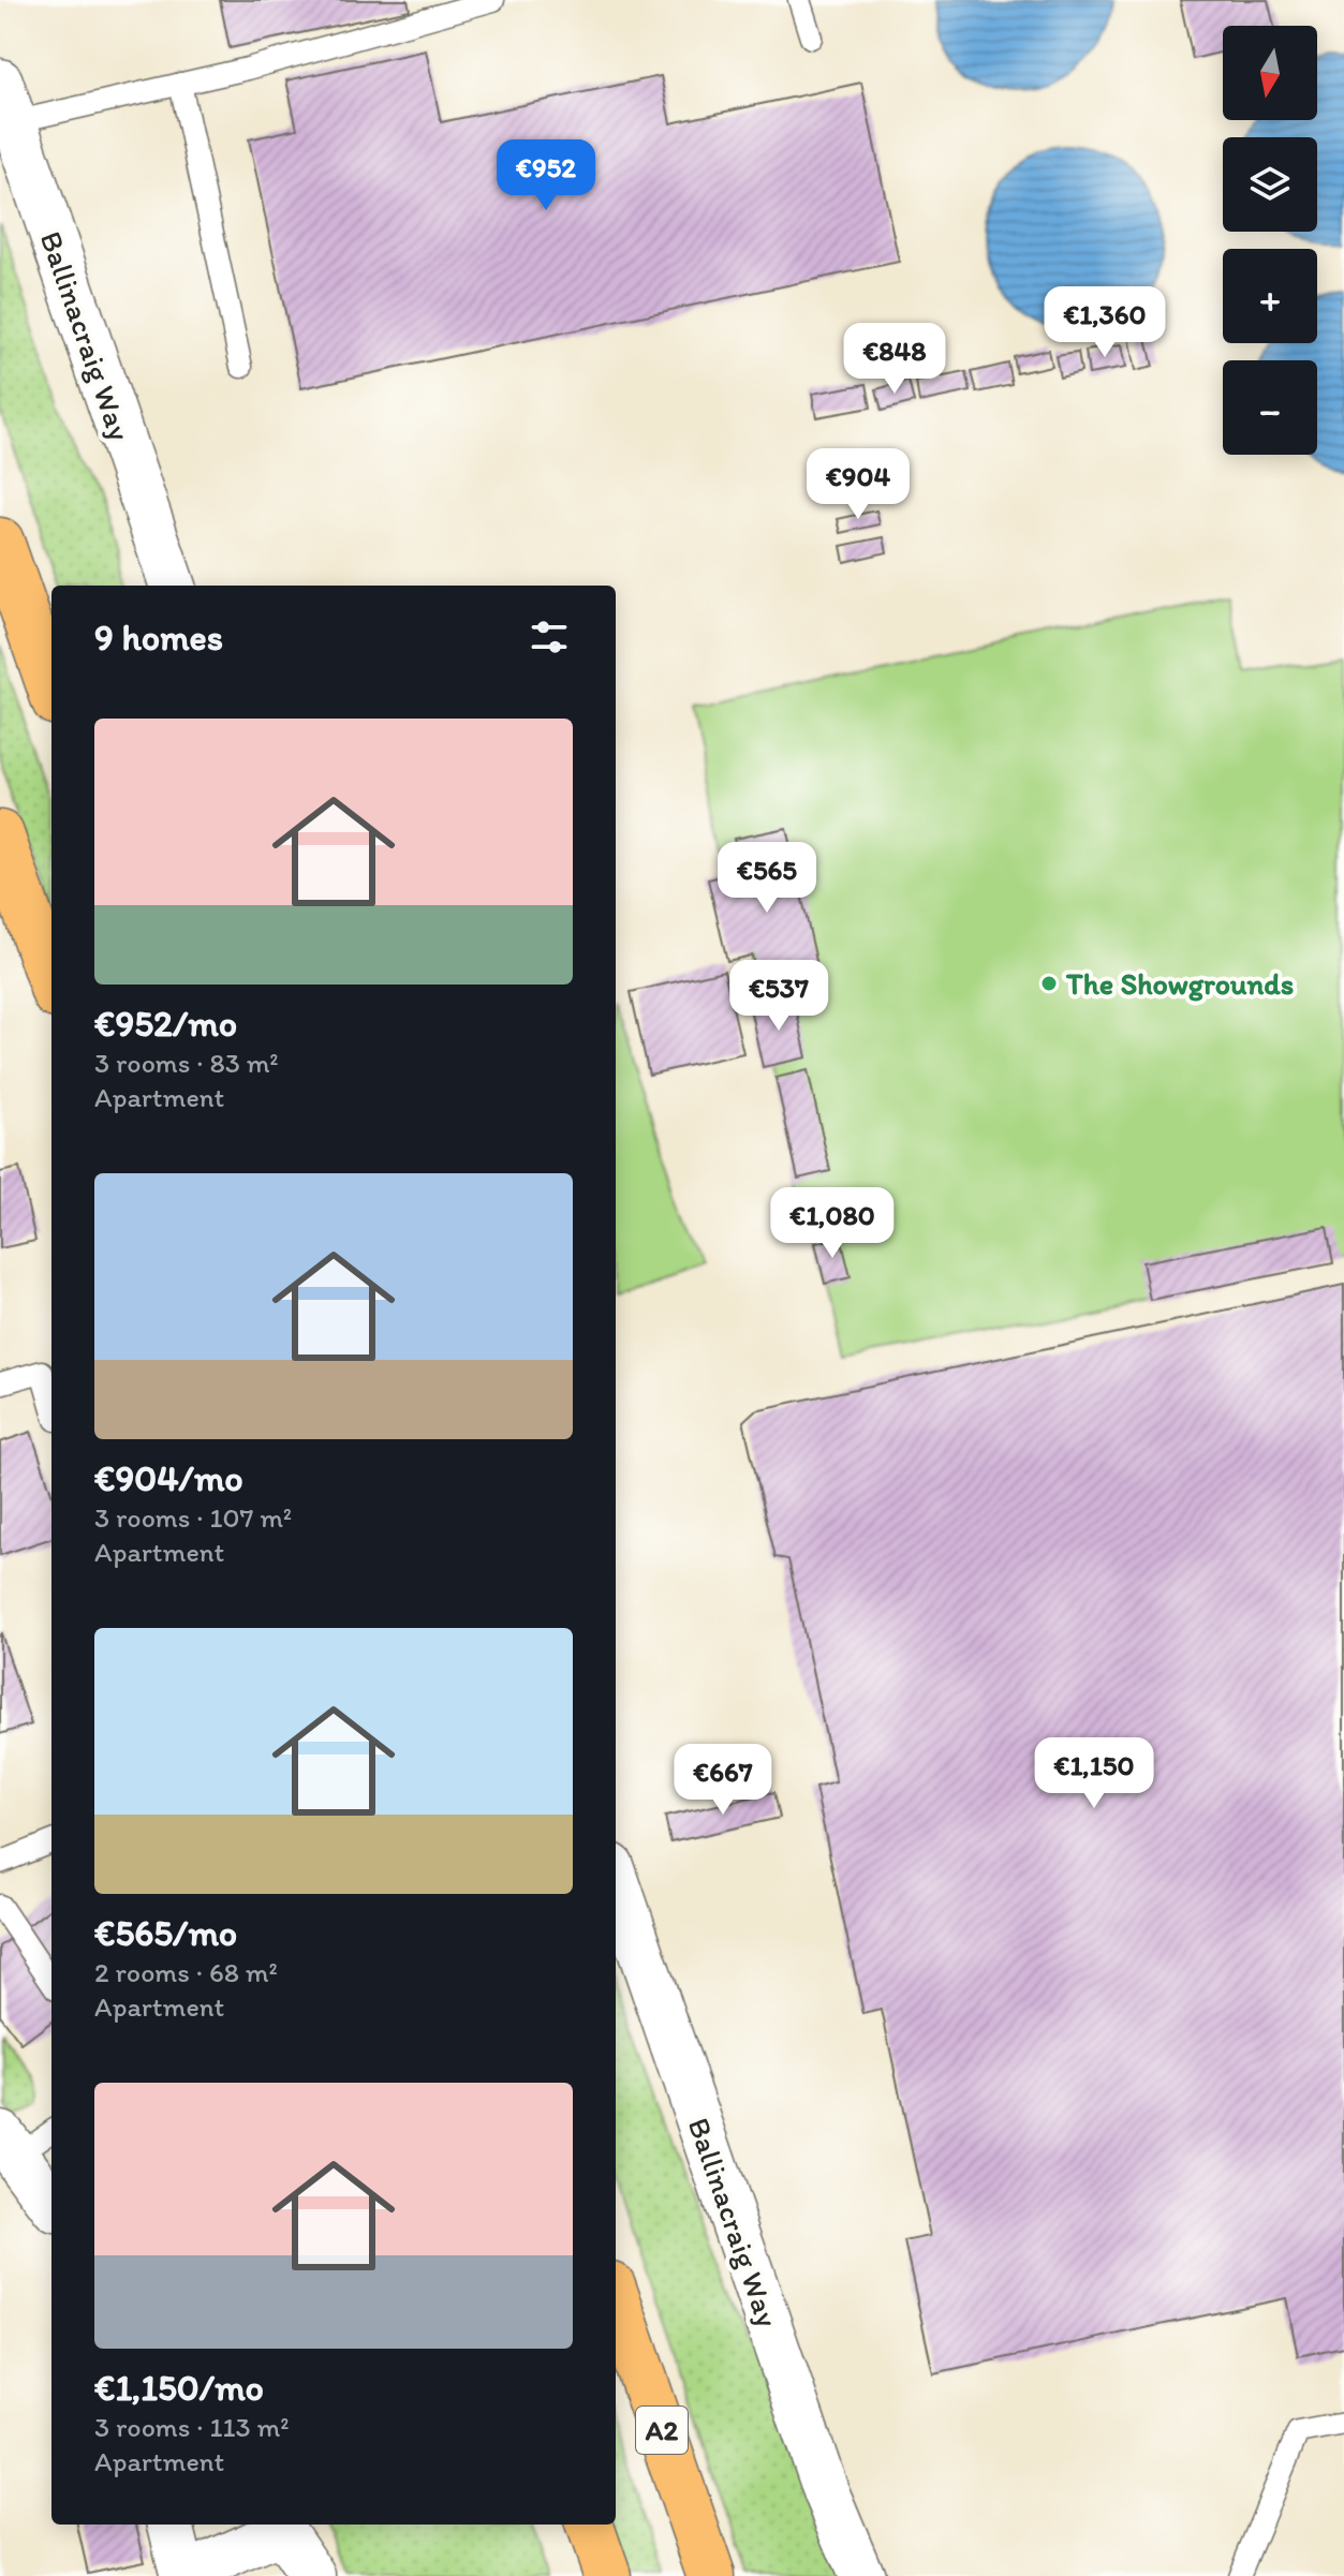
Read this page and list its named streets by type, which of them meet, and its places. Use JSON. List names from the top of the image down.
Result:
{
  "streets": {
    "highway": ["A2"],
    "street": ["Ballinacraig Way"]
  },
  "places": ["The Showgrounds"],
  "north": "bottom",
  "page": {
    "map_buttons": ["+", "−"],
    "price": [
      "€952",
      "€1,360",
      "€848",
      "€904",
      "€565",
      "€537",
      "€1,080",
      "€1,150",
      "€667"
    ],
    "heading": "9 homes",
    "list": [
      {
        "name": "€952/mo",
        "note": "3 rooms · 83 m² · Apartment"
      },
      {
        "name": "€904/mo",
        "note": "3 rooms · 107 m² · Apartment"
      },
      {
        "name": "€565/mo",
        "note": "2 rooms · 68 m² · Apartment"
      },
      {
        "name": "€1,150/mo",
        "note": "3 rooms · 113 m² · Apartment"
      }
    ]
  }
}
